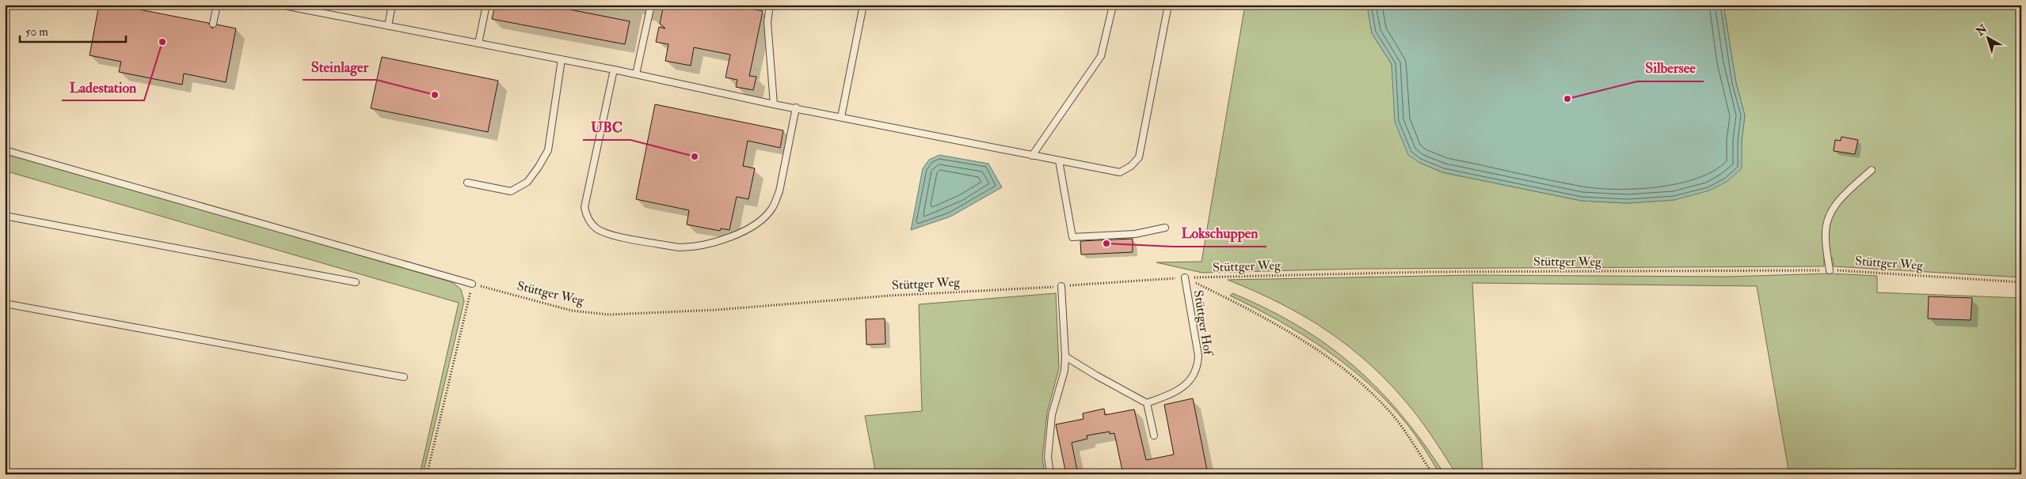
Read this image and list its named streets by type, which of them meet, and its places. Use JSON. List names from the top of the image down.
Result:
{
  "streets": {
    "lane": ["Stüttger Hof"],
    "path": ["Stüttger Weg"]
  },
  "crossings": [
    ["Stüttger Weg", "Stüttger Hof"]
  ],
  "places": [
    "Ladestation",
    "Steinlager",
    "Silbersee",
    "UBC",
    "Lokschuppen"
  ],
  "scale_bar": "50 m",
  "north": "top left"
}
